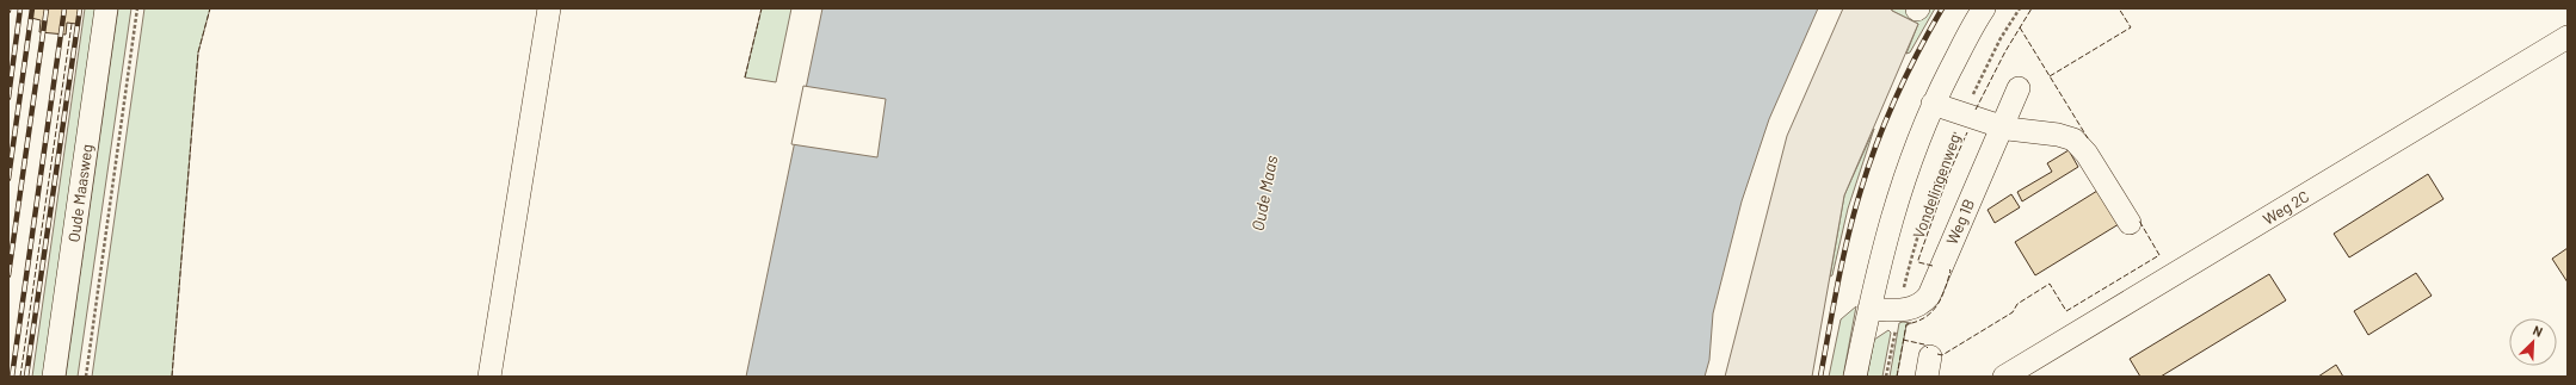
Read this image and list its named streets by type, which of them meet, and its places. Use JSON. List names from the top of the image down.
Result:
{
  "streets": {
    "street": [
      "Vondelingenweg",
      "Oude Maasweg",
      "Weg 2C",
      "Weg 1B"
    ]
  },
  "crossings": [
    ["Vondelingenweg", "Weg 1B"]
  ],
  "water": ["Oude Maas"],
  "north": "top right"
}
